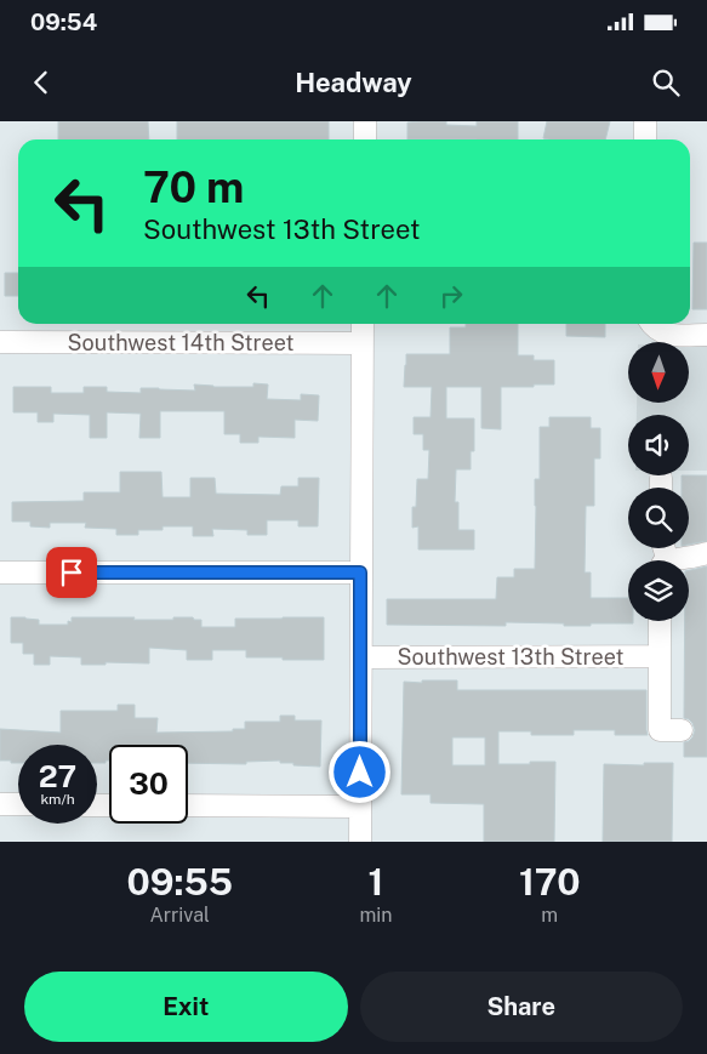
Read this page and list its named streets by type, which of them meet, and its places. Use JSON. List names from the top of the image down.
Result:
{
  "streets": {
    "street": ["Southwest 14th Street", "Southwest 13th Street"]
  },
  "north": "bottom",
  "page": {
    "status": "09:54",
    "header": "Headway",
    "turn": ["70 m", "Southwest 13th Street"],
    "speed": "27 km/h",
    "limit": "30",
    "eta": [
      "09:55",
      "Arrival",
      "1",
      "min",
      "170",
      "m"
    ],
    "buttons": ["Exit", "Share"]
  }
}
